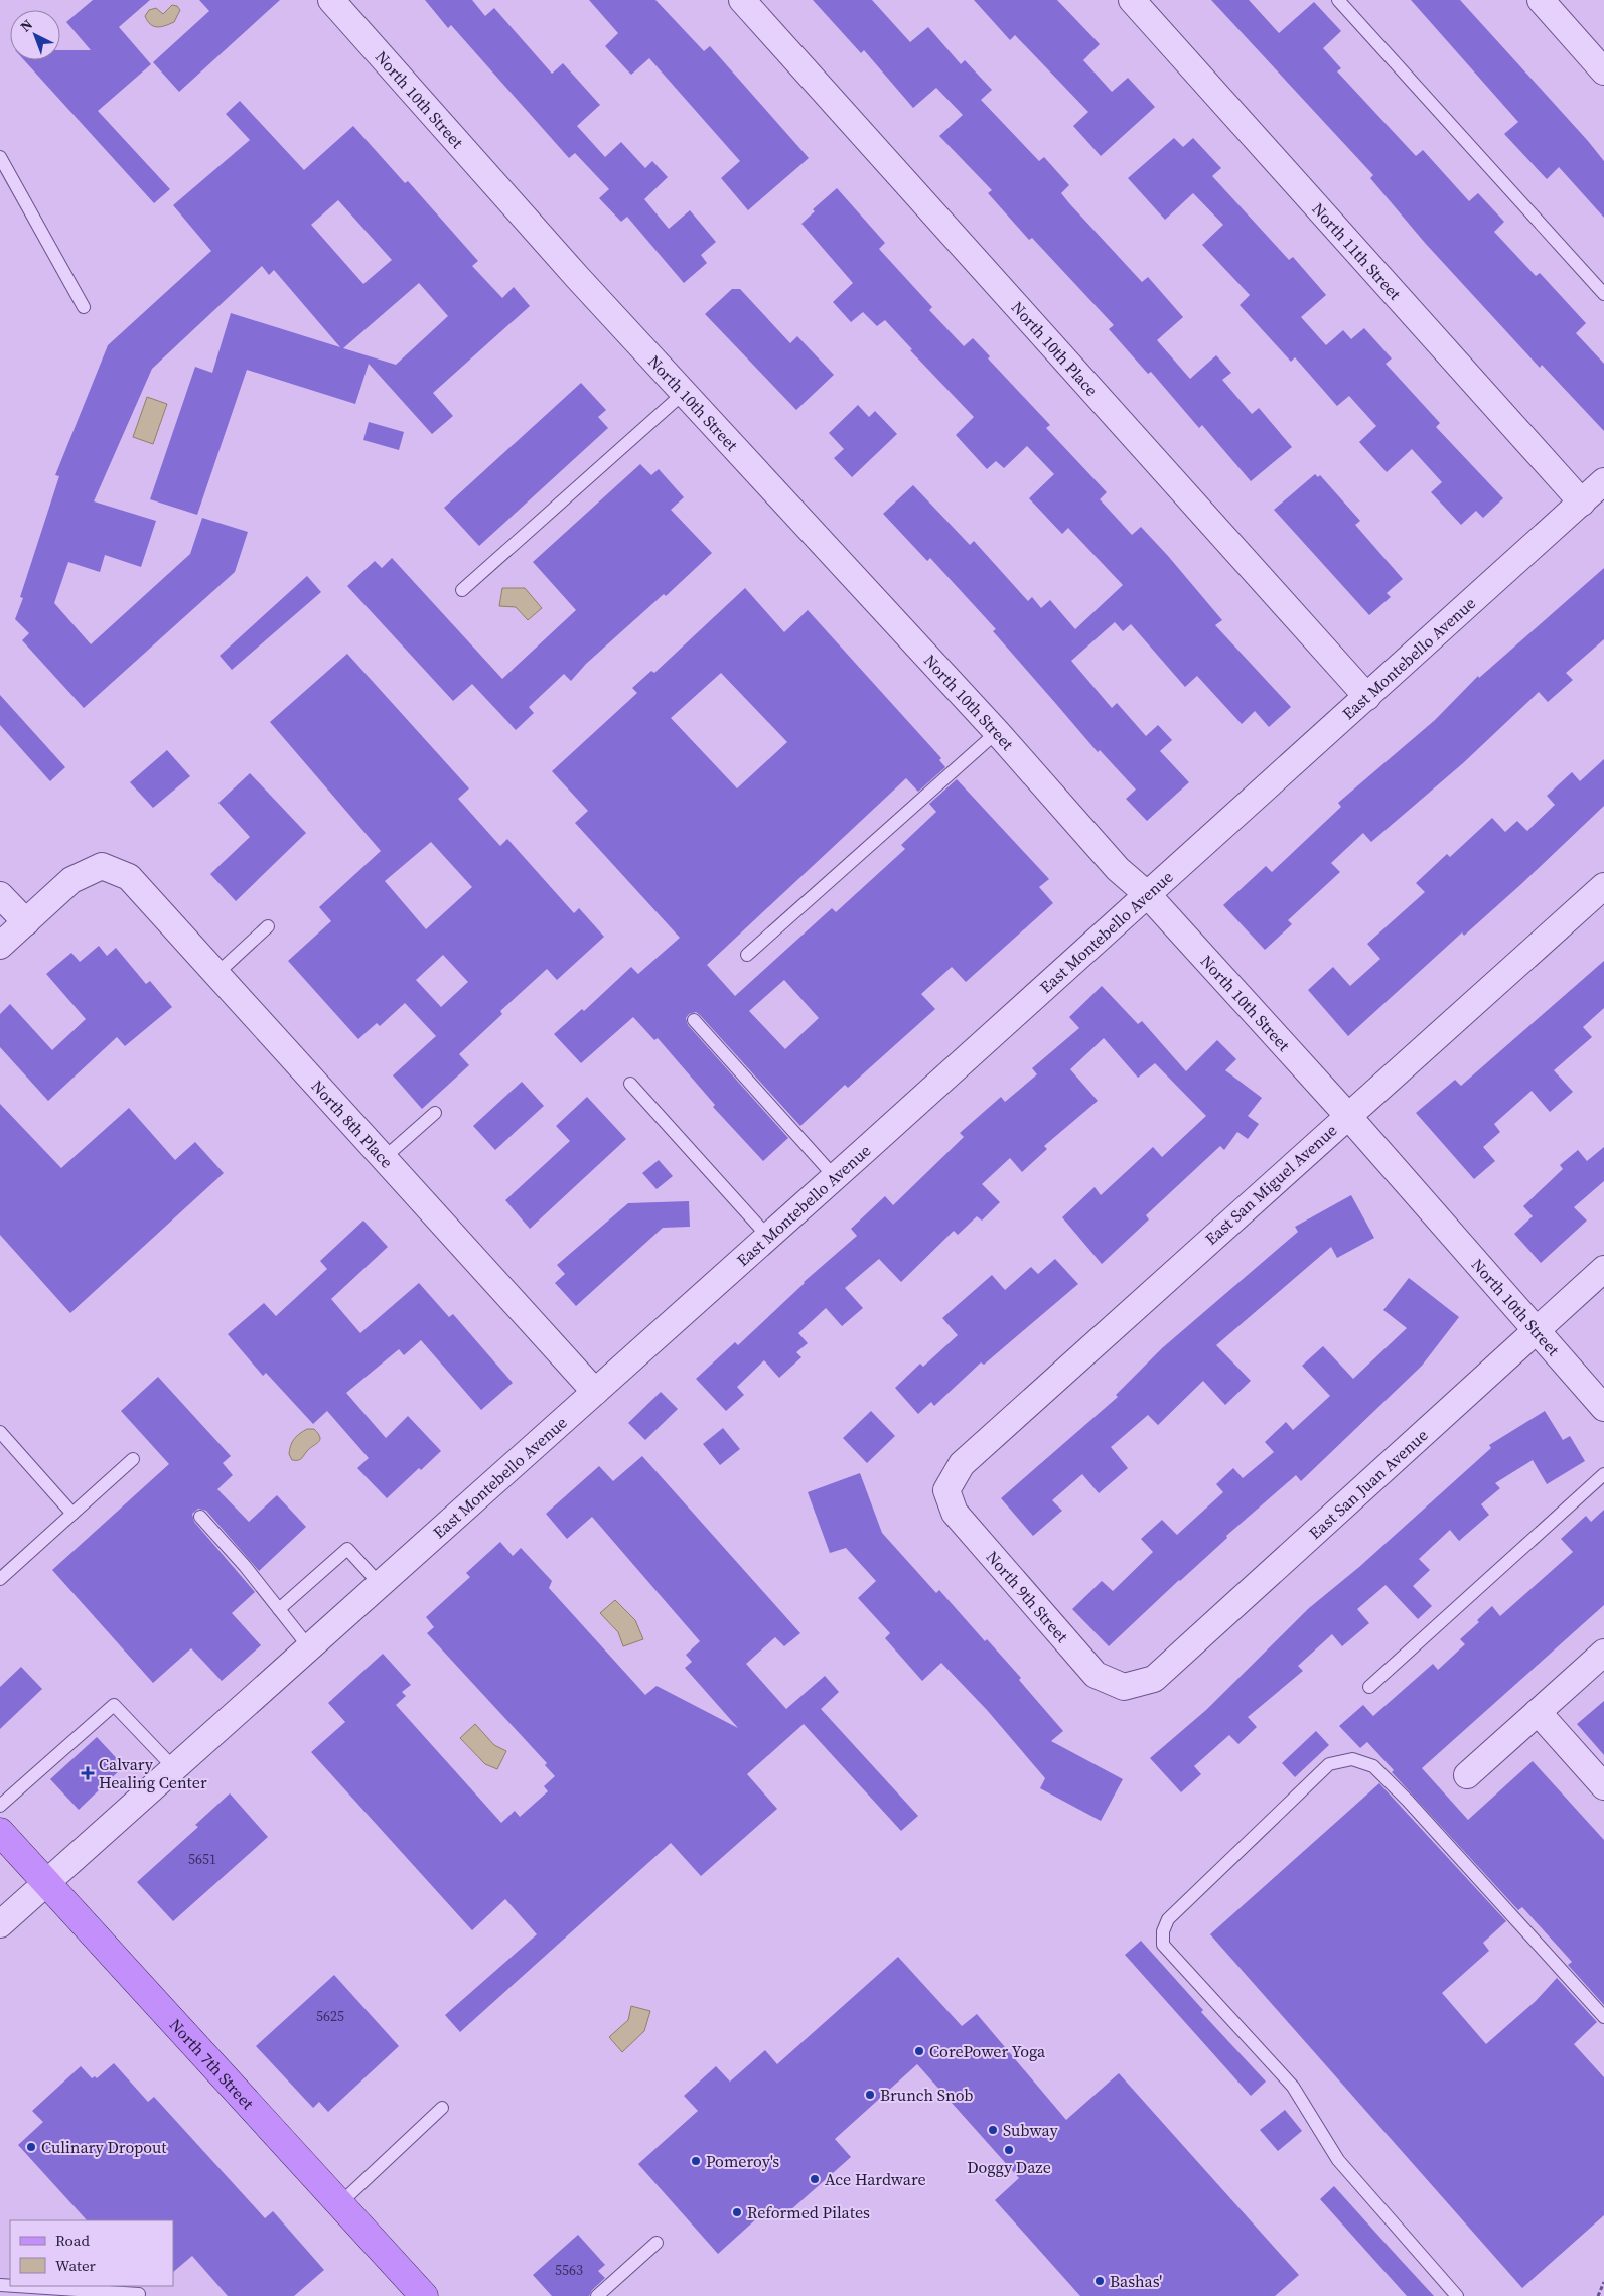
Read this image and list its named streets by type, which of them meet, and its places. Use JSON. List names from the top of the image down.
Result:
{
  "streets": {
    "main road": ["North 7th Street"],
    "street": [
      "North 10th Street",
      "North 11th Street",
      "North 10th Place",
      "East Montebello Avenue",
      "North 8th Place",
      "East San Miguel Avenue",
      "East San Juan Avenue",
      "North 9th Street"
    ]
  },
  "crossings": [
    ["North 10th Street", "East Montebello Avenue"],
    ["North 10th Street", "East San Miguel Avenue"],
    ["North 10th Street", "East San Juan Avenue"],
    ["North 11th Street", "East Montebello Avenue"],
    ["North 10th Place", "East Montebello Avenue"],
    ["East Montebello Avenue", "North 8th Place"],
    ["East Montebello Avenue", "North 7th Street"],
    ["East San Miguel Avenue", "North 9th Street"],
    ["East San Juan Avenue", "North 9th Street"]
  ],
  "places": {
    "health": ["Calvary Healing Center"],
    "other": [
      "CorePower Yoga",
      "Brunch Snob",
      "Subway",
      "Culinary Dropout",
      "Doggy Daze",
      "Pomeroy's",
      "Ace Hardware",
      "Reformed Pilates",
      "Bashas'"
    ]
  },
  "house_numbers": ["5651", "5625", "5563"],
  "legend": ["Road", "Water"],
  "north": "top left"
}
